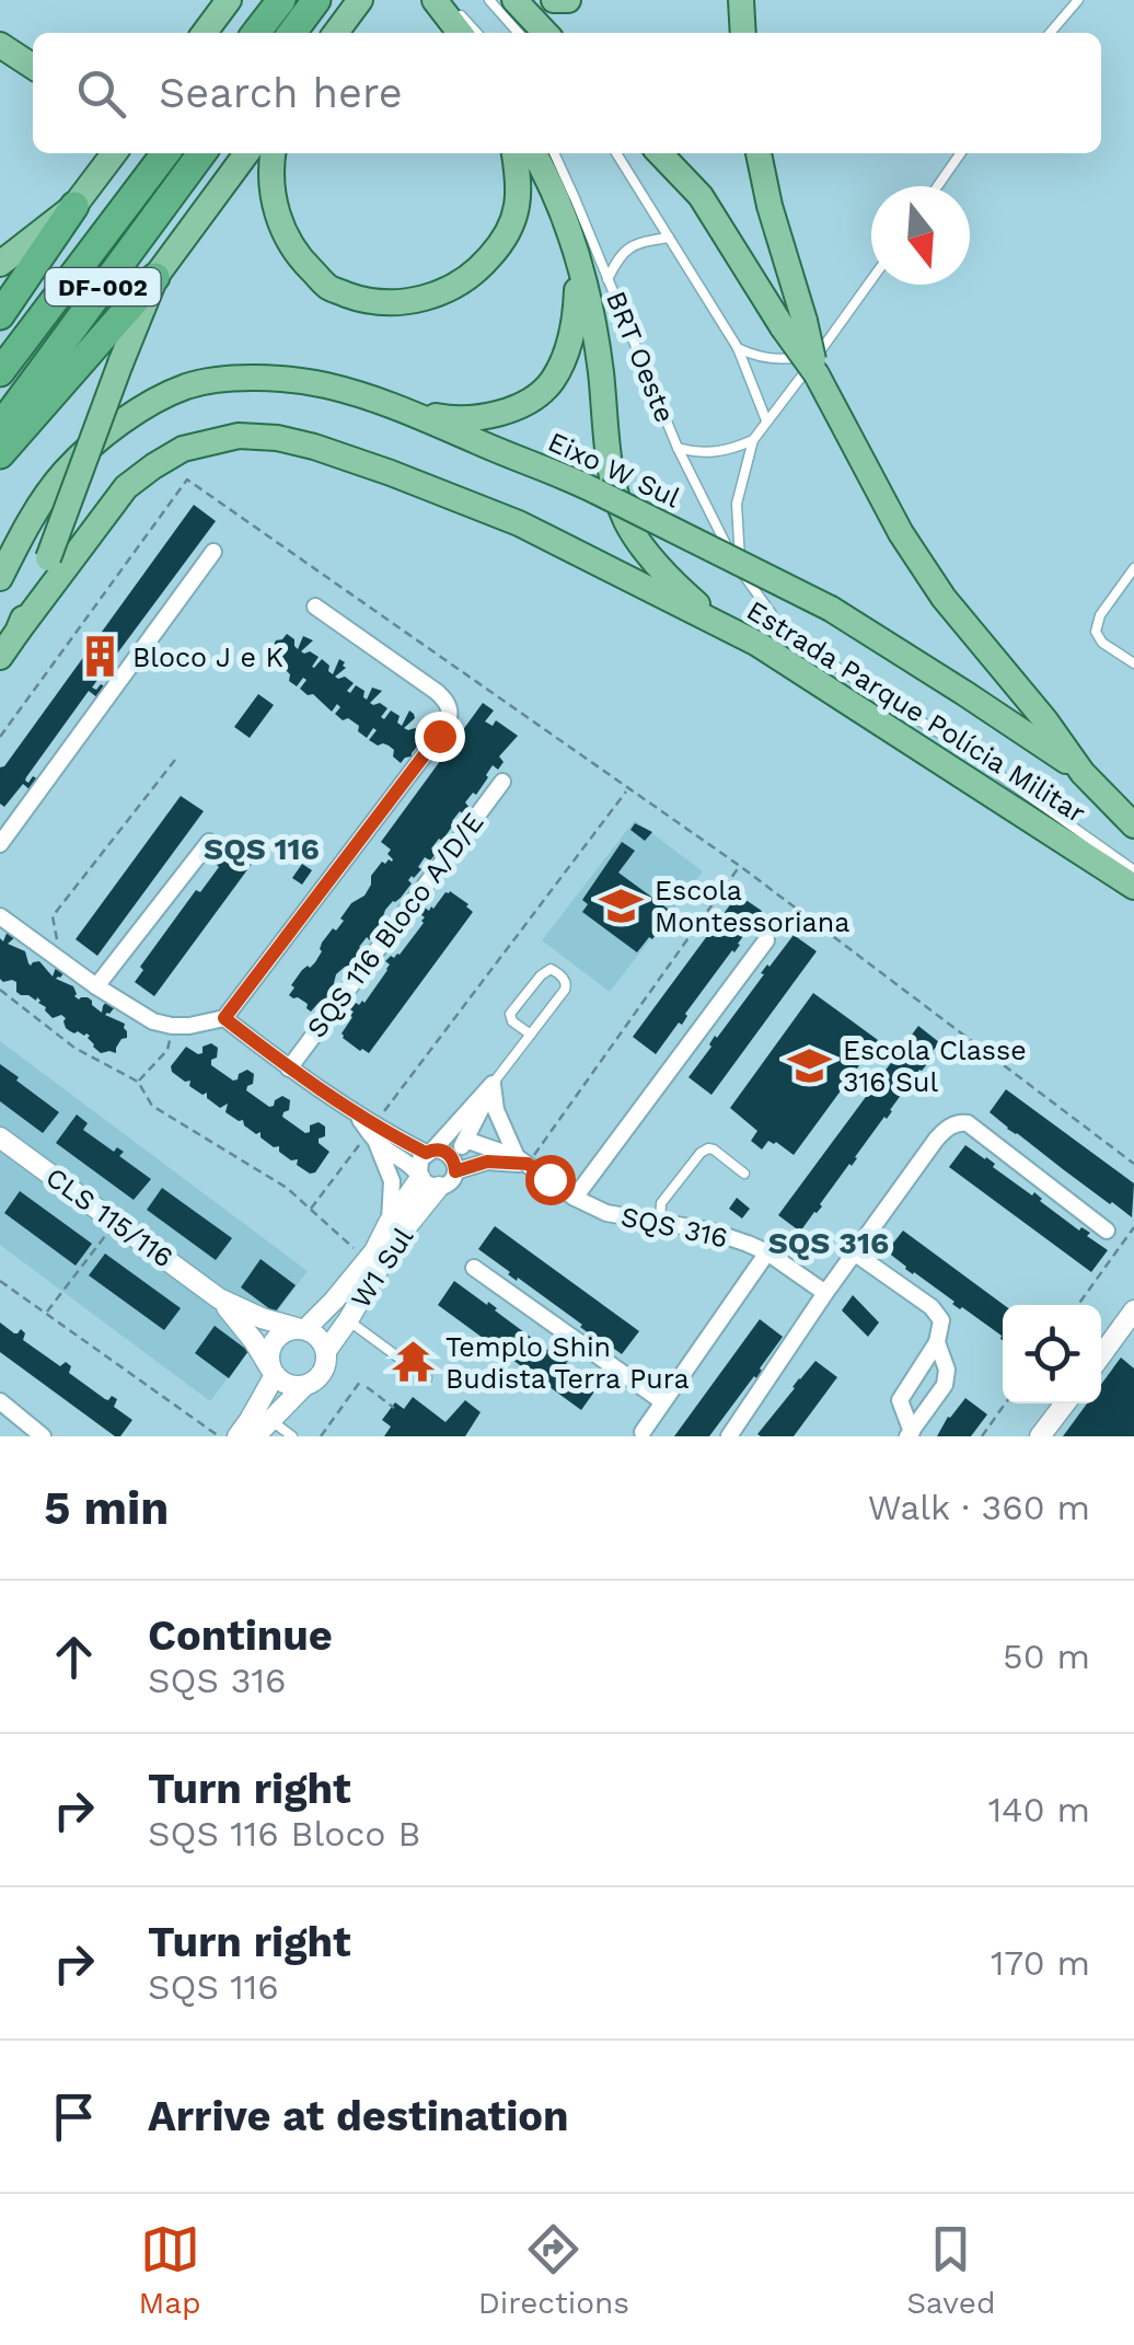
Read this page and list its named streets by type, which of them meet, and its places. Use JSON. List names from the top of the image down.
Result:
{
  "streets": {
    "highway": ["DF-002"],
    "main road": ["Eixo W Sul", "Estrada Parque Polícia Militar"],
    "street": [
      "SQS 116 Bloco A/D/E",
      "CLS 115/116",
      "SQS 316",
      "W1 Sul"
    ],
    "lane": ["BRT Oeste"]
  },
  "crossings": [
    ["Eixo W Sul", "Estrada Parque Polícia Militar"],
    ["CLS 115/116", "W1 Sul"]
  ],
  "districts": ["SQS 116", "SQS 316"],
  "places": {
    "building": ["Bloco J e K"],
    "school or university": ["Escola Montessoriana", "Escola Classe 316 Sul"],
    "temple": ["Templo Shin Budista Terra Pura"]
  },
  "north": "bottom",
  "page": {
    "search": "Search here",
    "heading": ["5 min", "Walk · 360 m"],
    "list": [
      ["Continue", "SQS 316", "50 m"],
      ["Turn right", "SQS 116 Bloco B", "140 m"],
      ["Turn right", "SQS 116", "170 m"],
      "Arrive at destination"
    ],
    "nav": ["Map", "Directions", "Saved"]
  }
}
